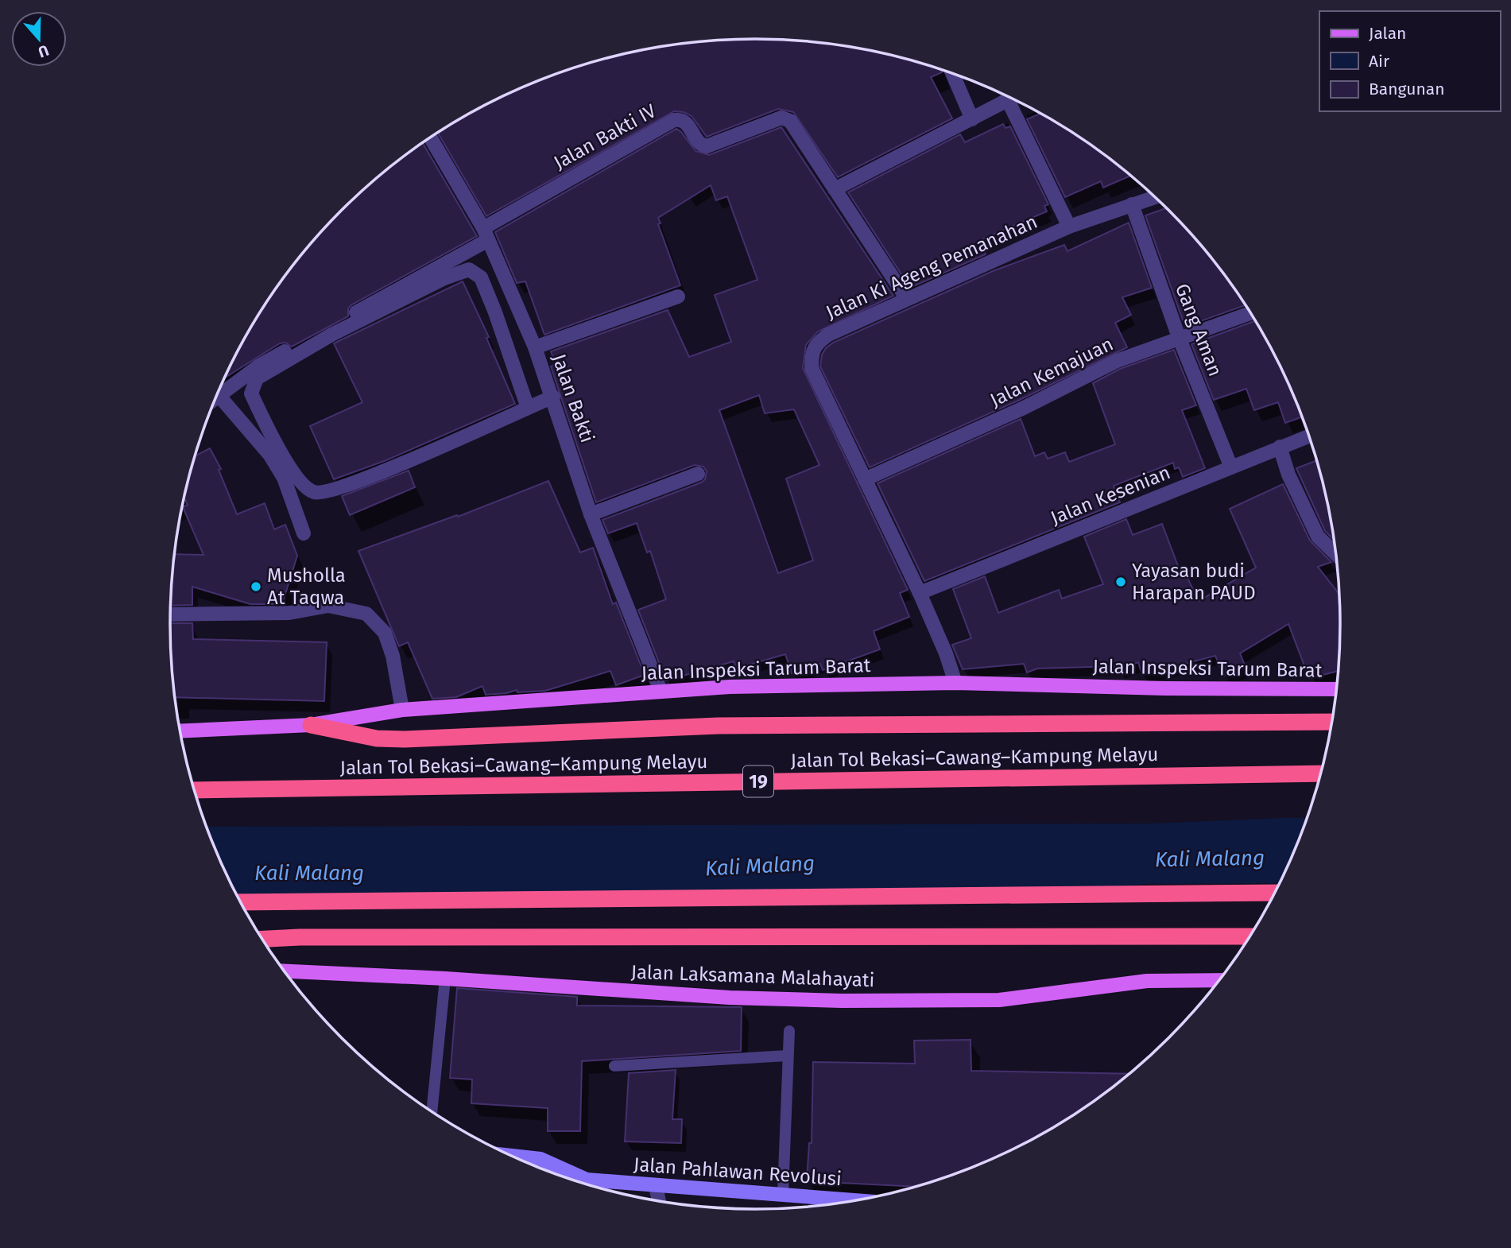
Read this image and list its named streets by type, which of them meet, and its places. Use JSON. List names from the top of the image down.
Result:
{
  "streets": {
    "highway": ["Jalan Tol Bekasi–Cawang–Kampung Melayu", "19"],
    "main road": ["Jalan Inspeksi Tarum Barat", "Jalan Laksamana Malahayati", "Jalan Pahlawan Revolusi"],
    "street": [
      "Jalan Bakti IV",
      "Jalan Ki Ageng Pemanahan",
      "Gang Aman",
      "Jalan Kemajuan",
      "Jalan Bakti",
      "Jalan Kesenian"
    ]
  },
  "crossings": [
    ["Jalan Bakti IV", "Jalan Bakti"],
    ["Jalan Ki Ageng Pemanahan", "Gang Aman"],
    ["Jalan Ki Ageng Pemanahan", "Jalan Kemajuan"],
    ["Jalan Ki Ageng Pemanahan", "Jalan Kesenian"],
    ["Jalan Ki Ageng Pemanahan", "Jalan Inspeksi Tarum Barat"],
    ["Gang Aman", "Jalan Kemajuan"],
    ["Gang Aman", "Jalan Kesenian"],
    ["Jalan Bakti", "Jalan Inspeksi Tarum Barat"]
  ],
  "water": ["Kali Malang"],
  "places": ["Yayasan budi Harapan PAUD", "Musholla At Taqwa"],
  "legend": ["Jalan", "Air", "Bangunan"],
  "north": "bottom"
}
